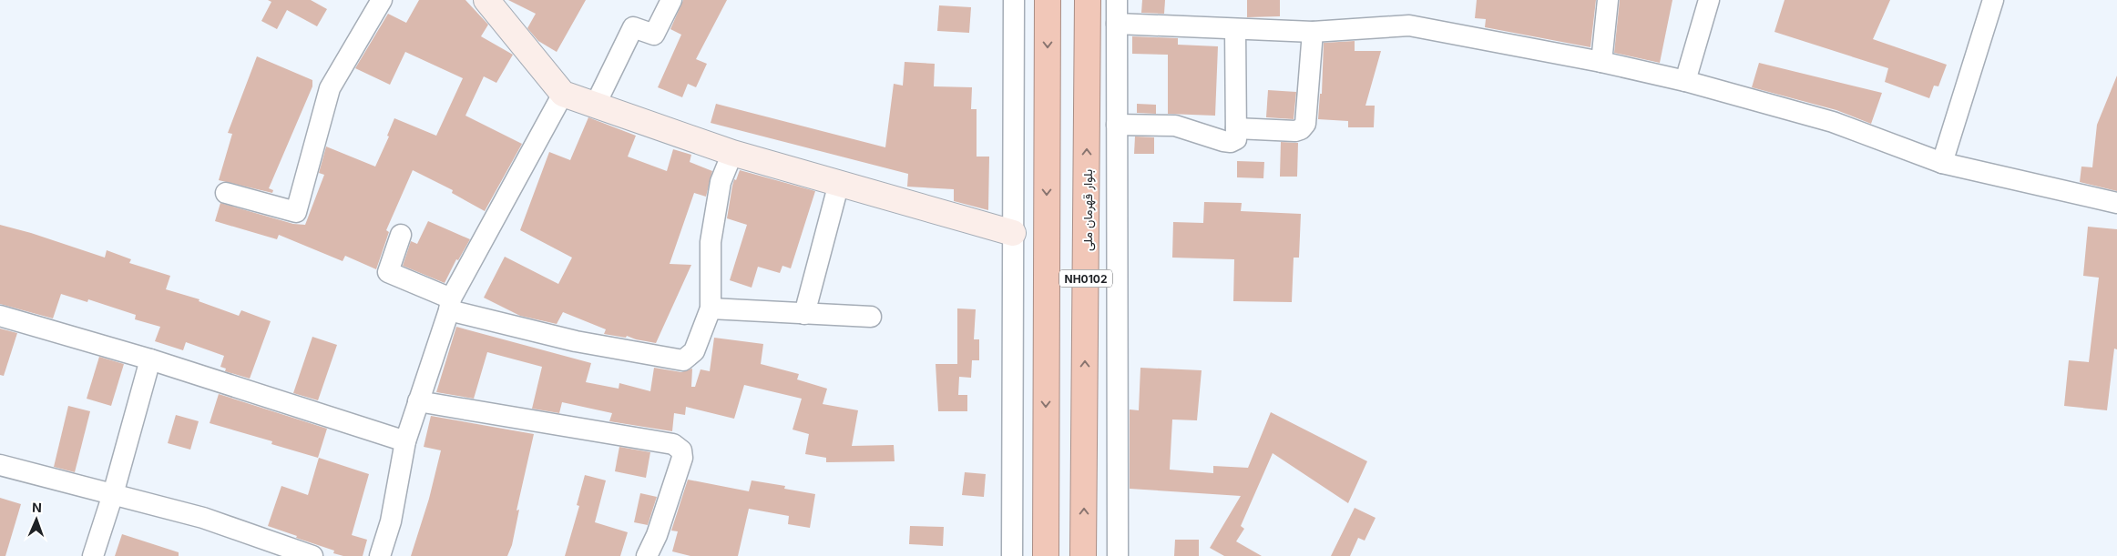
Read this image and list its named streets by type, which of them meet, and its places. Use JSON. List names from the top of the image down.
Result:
{
  "streets": {
    "highway": ["بلوار قهرمان ملی", "NH0102"]
  },
  "north": "top"
}
